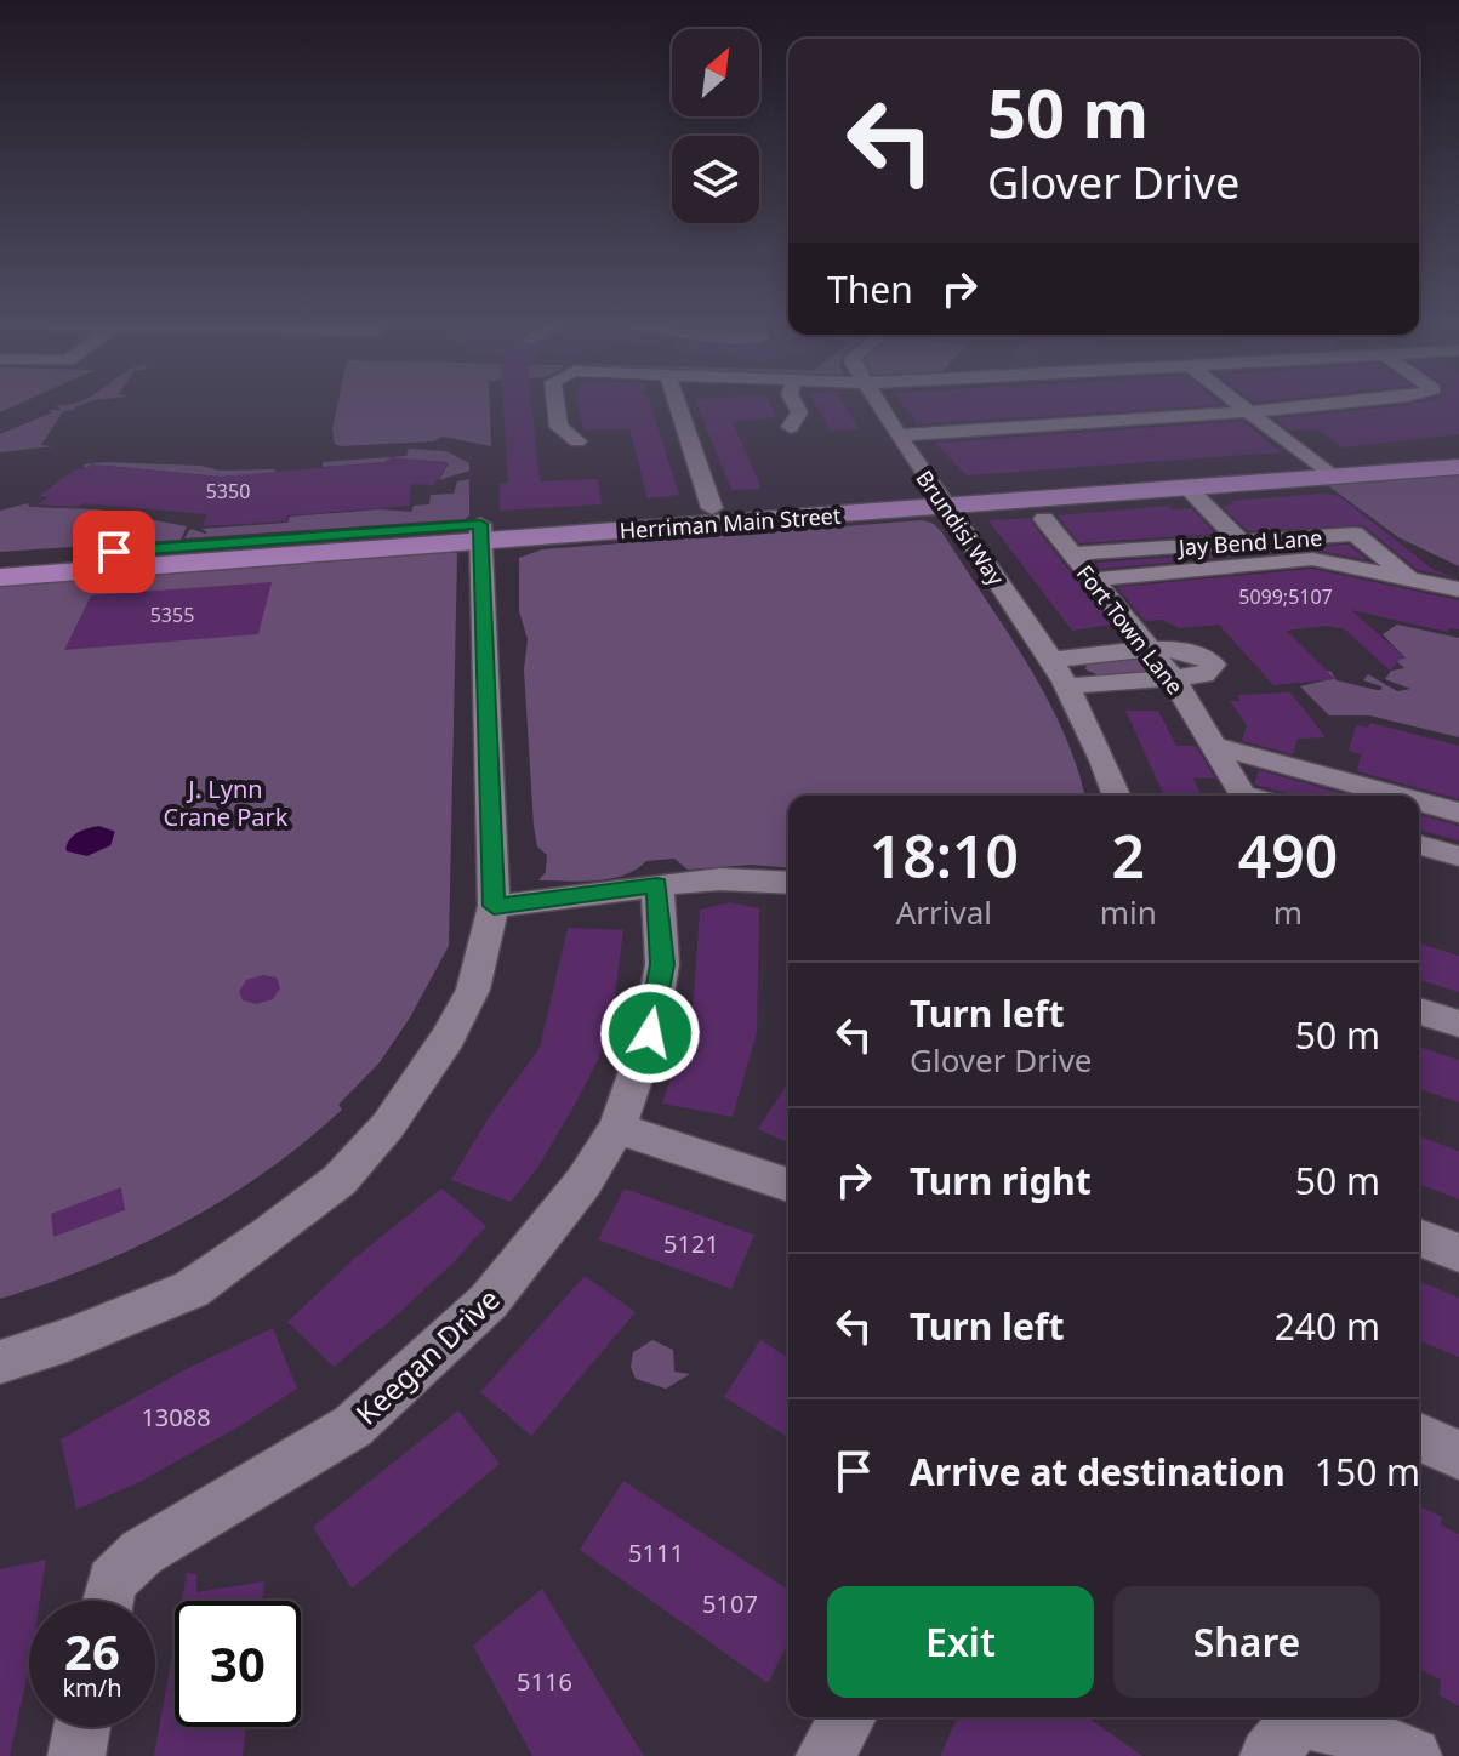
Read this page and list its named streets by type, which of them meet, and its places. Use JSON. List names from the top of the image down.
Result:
{
  "streets": {
    "main road": ["Herriman Main Street"],
    "street": [
      "Brundisi Way",
      "Jay Bend Lane",
      "Fort Town Lane",
      "Keegan Drive"
    ]
  },
  "crossings": [
    ["Herriman Main Street", "Brundisi Way"],
    ["Jay Bend Lane", "Fort Town Lane"]
  ],
  "parks": ["J. Lynn Crane Park"],
  "house_numbers": [
    "5350",
    "5099;5107",
    "5355",
    "5121",
    "13088",
    "5111",
    "5107",
    "5116"
  ],
  "north": "top right",
  "page": {
    "turn": ["50 m", "Glover Drive"],
    "then": "Then",
    "eta": [
      "18:10",
      "Arrival",
      "2",
      "min",
      "490",
      "m"
    ],
    "list": [
      {
        "name": "Turn left",
        "note": "Glover Drive",
        "value": "50 m"
      },
      {
        "name": "Turn right",
        "value": "50 m"
      },
      {
        "name": "Turn left",
        "value": "240 m"
      },
      {
        "name": "Arrive at destination",
        "value": "150 m"
      }
    ],
    "buttons": ["Exit", "Share"],
    "speed": "26 km/h",
    "limit": "30"
  }
}
